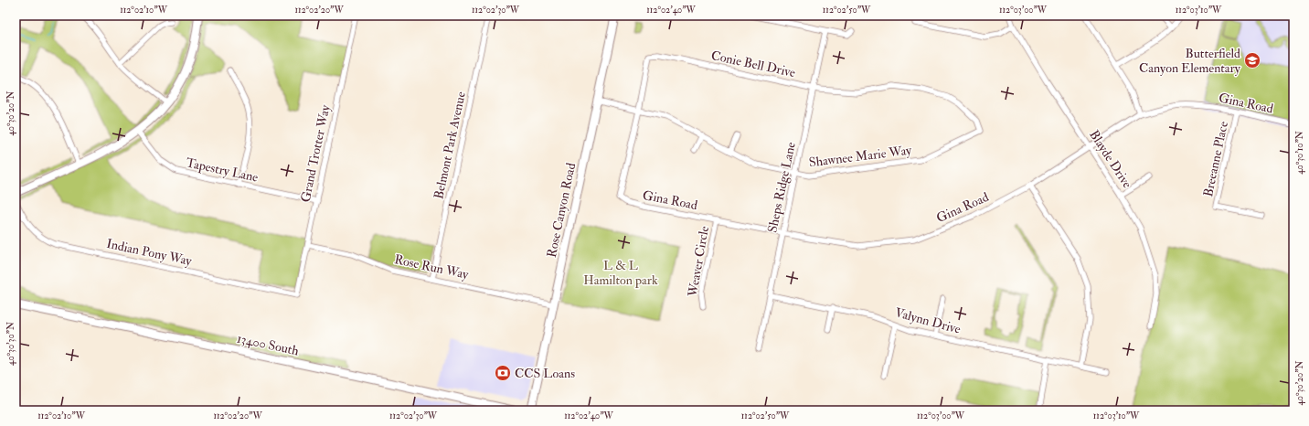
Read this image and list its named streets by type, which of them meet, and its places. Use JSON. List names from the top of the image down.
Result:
{
  "streets": {
    "street": [
      "Conie Bell Drive",
      "Gina Road",
      "Belmont Park Avenue",
      "Grand Trotter Way",
      "Shawnee Marie Way",
      "Blayde Drive",
      "Breeanne Place",
      "Tapestry Lane",
      "Sheps Ridge Lane",
      "Rose Canyon Road",
      "Indian Pony Way",
      "Weaver Circle",
      "Rose Run Way",
      "Valynn Drive",
      "13400 South"
    ]
  },
  "crossings": [
    ["Conie Bell Drive", "Gina Road"],
    ["Conie Bell Drive", "Shawnee Marie Way"],
    ["Conie Bell Drive", "Sheps Ridge Lane"],
    ["Gina Road", "Blayde Drive"],
    ["Gina Road", "Breeanne Place"],
    ["Gina Road", "Sheps Ridge Lane"],
    ["Gina Road", "Weaver Circle"],
    ["Belmont Park Avenue", "Rose Run Way"],
    ["Grand Trotter Way", "Tapestry Lane"],
    ["Grand Trotter Way", "Indian Pony Way"],
    ["Grand Trotter Way", "Rose Run Way"],
    ["Shawnee Marie Way", "Sheps Ridge Lane"],
    ["Shawnee Marie Way", "Rose Canyon Road"],
    ["Sheps Ridge Lane", "Valynn Drive"],
    ["Rose Canyon Road", "Rose Run Way"]
  ],
  "parks": ["L & L Hamilton park"],
  "places": {
    "school or university": ["Butterfield Canyon Elementary"],
    "bank": ["CCS Loans"]
  },
  "coordinates": [
    "112°02'10\"W",
    "112°02'20\"W",
    "112°02'30\"W",
    "112°02'40\"W",
    "112°02'50\"W",
    "112°03'00\"W",
    "112°03'10\"W",
    "40°30'20\"N",
    "40°30'10\"N",
    "40°30'30\"N"
  ]
}
